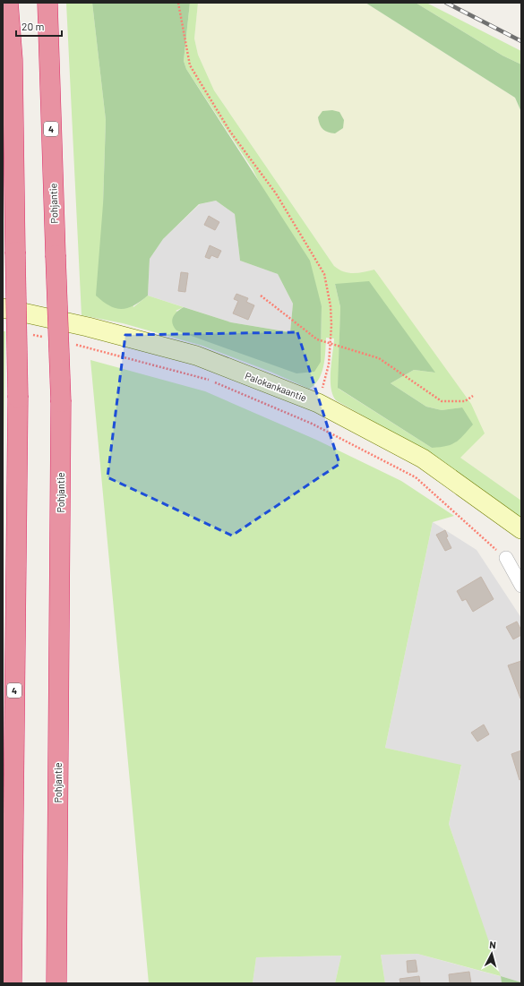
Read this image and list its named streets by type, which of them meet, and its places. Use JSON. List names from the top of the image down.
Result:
{
  "streets": {
    "highway": ["4", "Pohjantie"],
    "main road": ["Palokankaantie"]
  },
  "scale_bar": "20 m",
  "north": "top"
}
